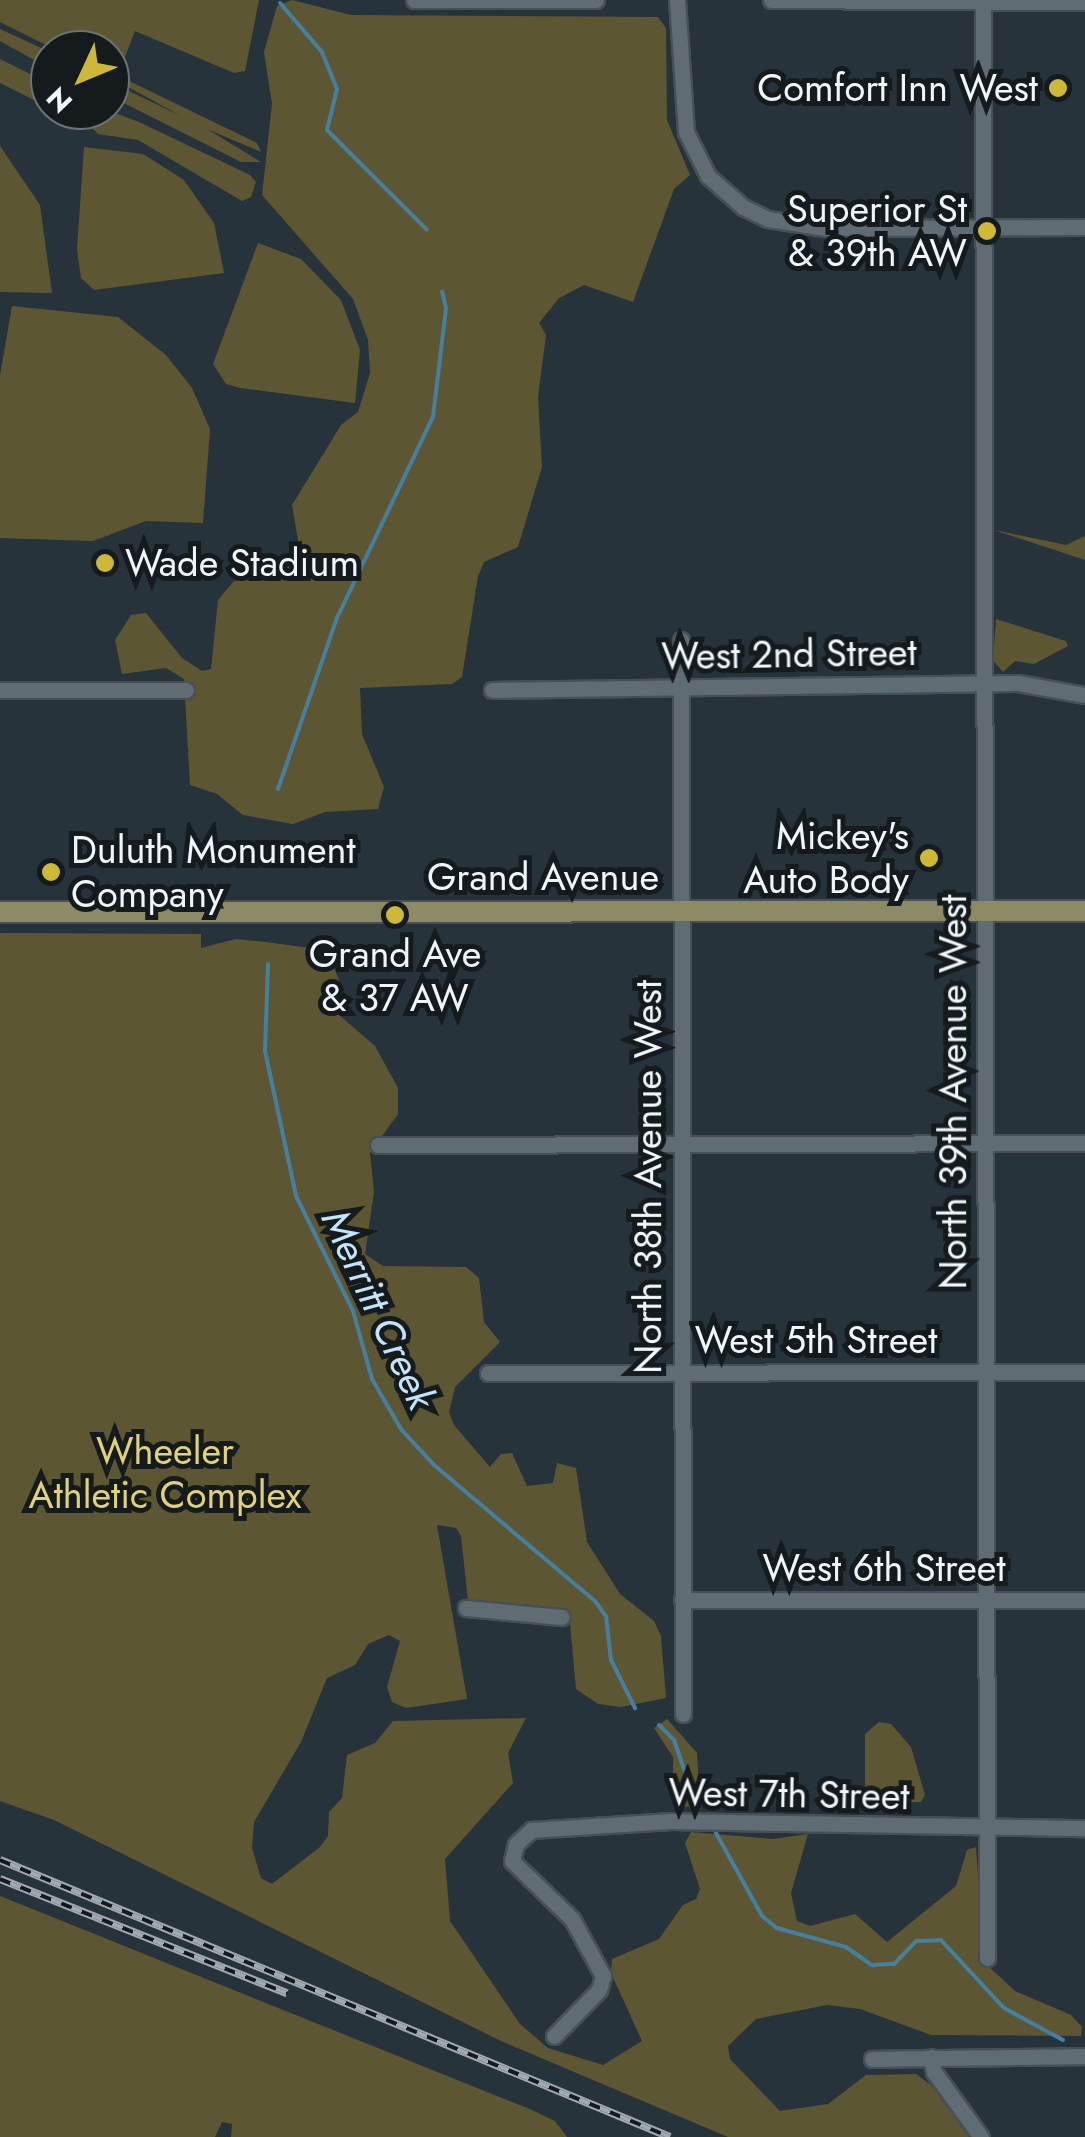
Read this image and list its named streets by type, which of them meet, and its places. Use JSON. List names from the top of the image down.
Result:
{
  "streets": {
    "main road": ["Grand Avenue"],
    "street": [
      "West 2nd Street",
      "North 39th Avenue West",
      "North 38th Avenue West",
      "West 5th Street",
      "West 6th Street",
      "West 7th Street"
    ]
  },
  "crossings": [
    ["West 2nd Street", "North 39th Avenue West"],
    ["West 2nd Street", "North 38th Avenue West"],
    ["Grand Avenue", "North 39th Avenue West"],
    ["Grand Avenue", "North 38th Avenue West"],
    ["North 39th Avenue West", "West 5th Street"],
    ["North 39th Avenue West", "West 6th Street"],
    ["North 39th Avenue West", "West 7th Street"],
    ["North 38th Avenue West", "West 5th Street"],
    ["North 38th Avenue West", "West 6th Street"]
  ],
  "water": ["Merritt Creek"],
  "parks": ["Wheeler Athletic Complex"],
  "places": [
    "Comfort Inn West",
    "Superior St & 39th AW",
    "Wade Stadium",
    "Mickey's Auto Body",
    "Duluth Monument Company",
    "Grand Ave & 37 AW"
  ],
  "north": "bottom left"
}
